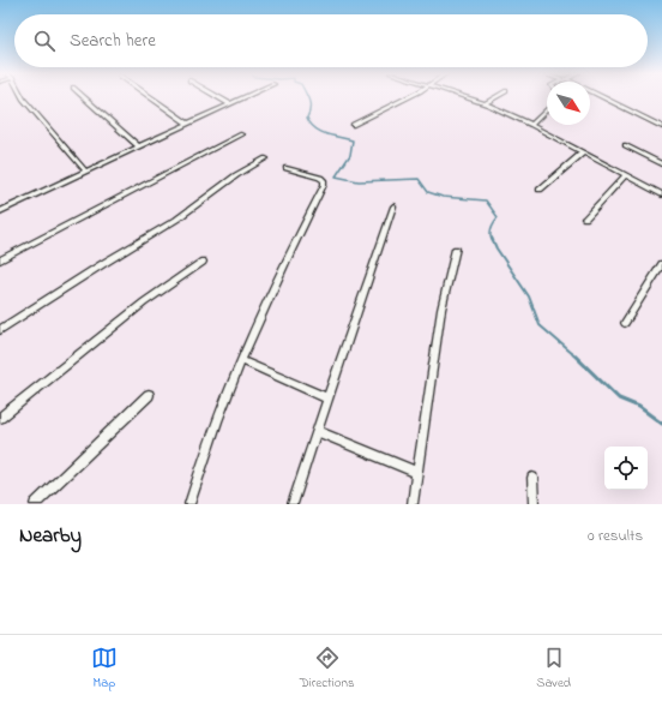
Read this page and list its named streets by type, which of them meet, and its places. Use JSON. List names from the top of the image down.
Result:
{
  "north": "bottom right",
  "page": {
    "search": "Search here",
    "heading": ["Nearby", "0 results"],
    "nav": ["Map", "Directions", "Saved"]
  }
}
